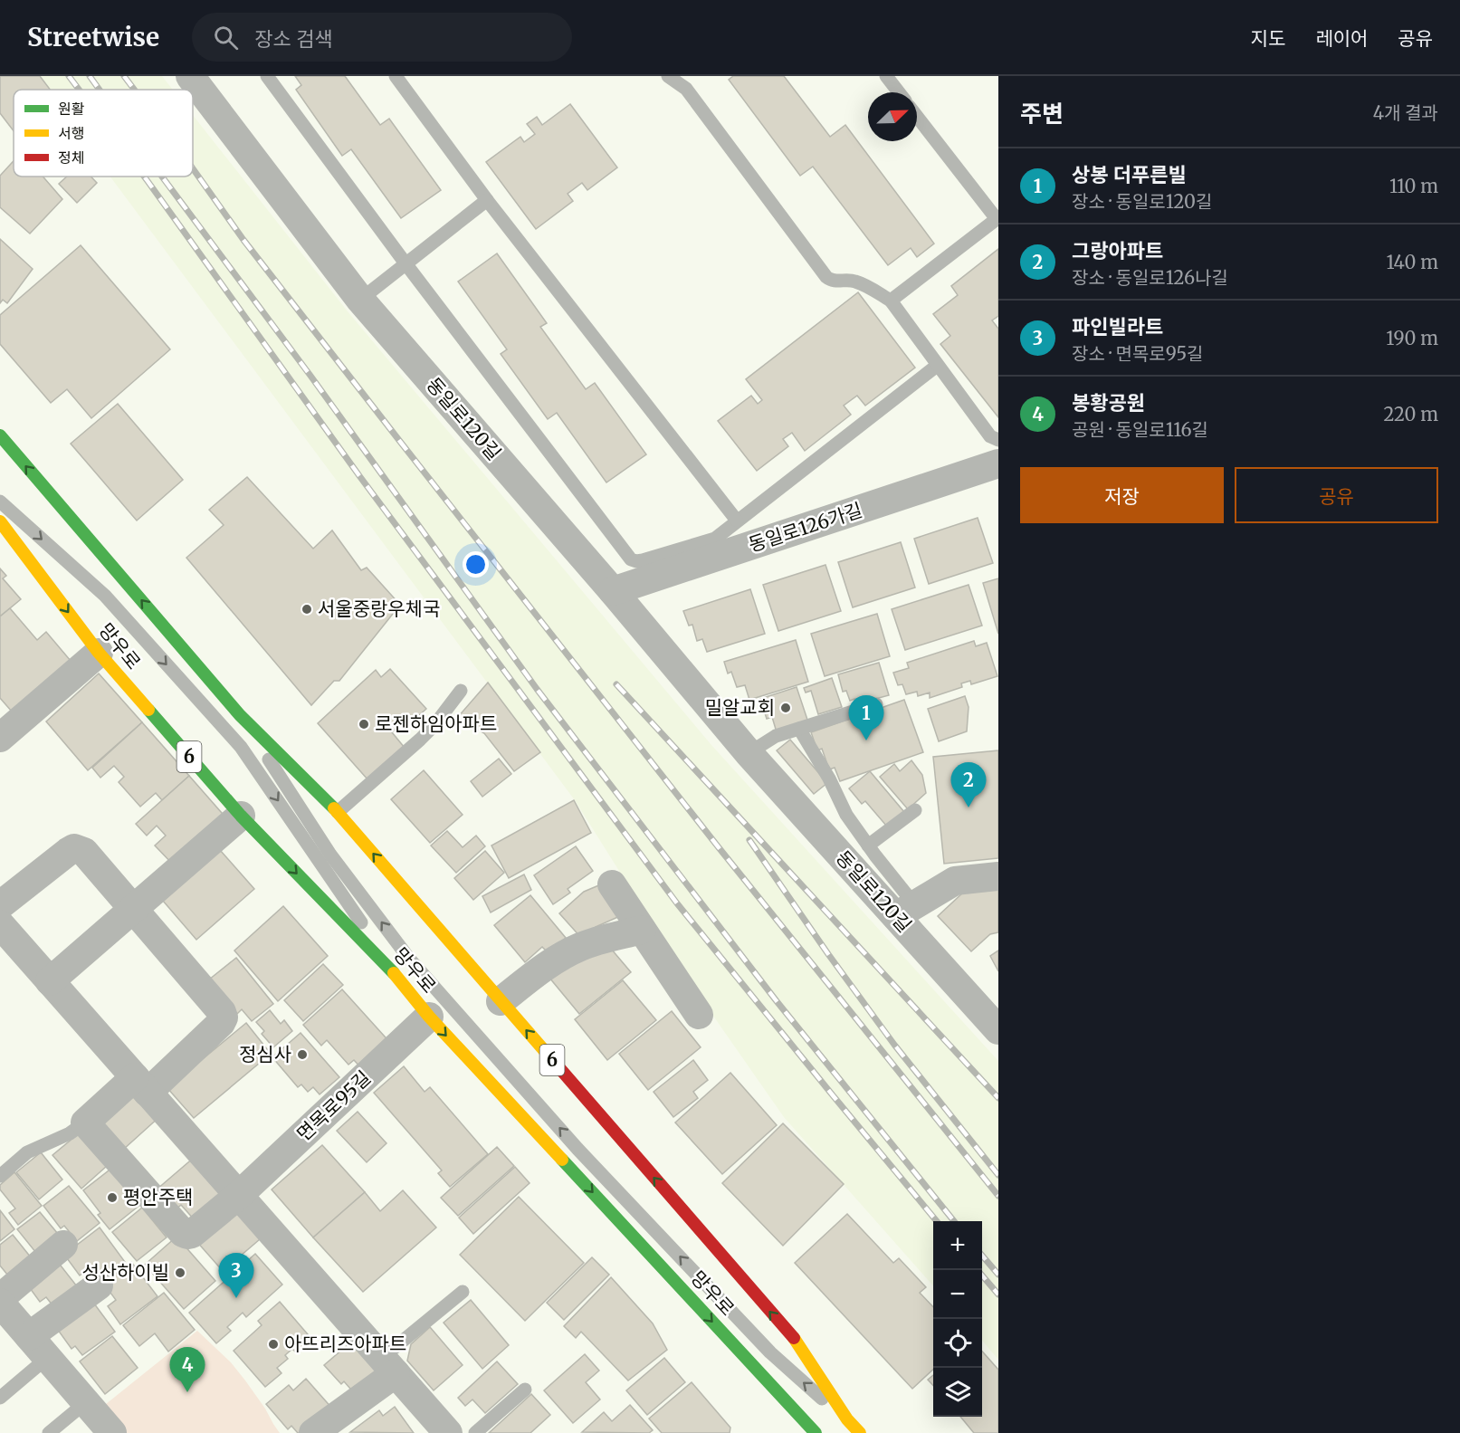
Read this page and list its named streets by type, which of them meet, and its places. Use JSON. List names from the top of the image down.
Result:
{
  "streets": {
    "main road": ["망우로", "6"],
    "street": ["동일로120길", "동일로126가길", "면목로95길"]
  },
  "crossings": [
    ["동일로120길", "동일로126가길"],
    ["망우로", "면목로95길"]
  ],
  "places": [
    "서울중랑우체국",
    "밀알교회",
    "로젠하임아파트",
    "정심사",
    "평안주택",
    "성산하이빌",
    "아뜨리즈아파트"
  ],
  "legend": ["원활", "서행", "정체"],
  "north": "top right",
  "page": {
    "header": "Streetwise",
    "search": "장소 검색",
    "nav": ["지도", "레이어", "공유"],
    "heading": ["주변", "4개 결과"],
    "list": [
      {
        "mark": "1",
        "name": "상봉 더푸른빌",
        "note": "장소 · 동일로120길",
        "value": "110 m"
      },
      {
        "mark": "2",
        "name": "그랑아파트",
        "note": "장소 · 동일로126나길",
        "value": "140 m"
      },
      {
        "mark": "3",
        "name": "파인빌라트",
        "note": "장소 · 면목로95길",
        "value": "190 m"
      },
      {
        "mark": "4",
        "name": "봉황공원",
        "note": "공원 · 동일로116길",
        "value": "220 m"
      }
    ],
    "buttons": ["저장", "공유"],
    "pins": [
      "1",
      "2",
      "3",
      "4"
    ],
    "map_buttons": ["+", "−"]
  }
}
